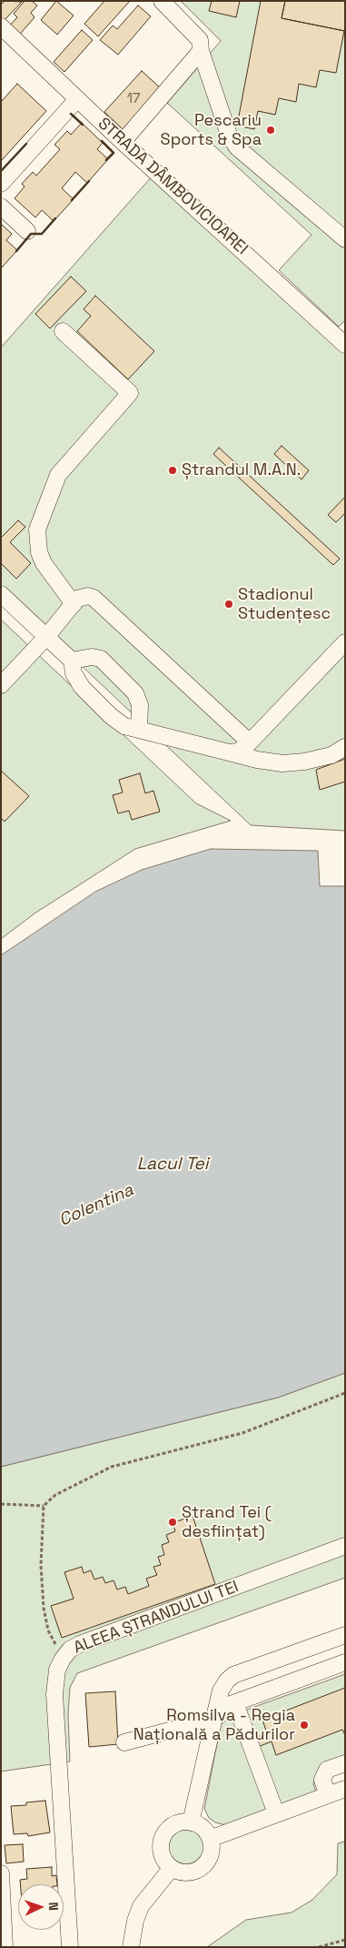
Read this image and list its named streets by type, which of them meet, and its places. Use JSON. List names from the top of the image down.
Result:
{
  "streets": {
    "street": ["STRADA DÂMBOVICIOAREI", "ALEEA ȘTRANDULUI TEI"]
  },
  "water": ["Lacul Tei", "Colentina"],
  "places": [
    "Pescariu Sports & Spa",
    "Ștrandul M.A.N.",
    "Stadionul Studențesc",
    "Ștrand Tei ( desființat)",
    "Romsilva - Regia Națională a Pădurilor"
  ],
  "house_numbers": ["17"],
  "north": "right"
}
